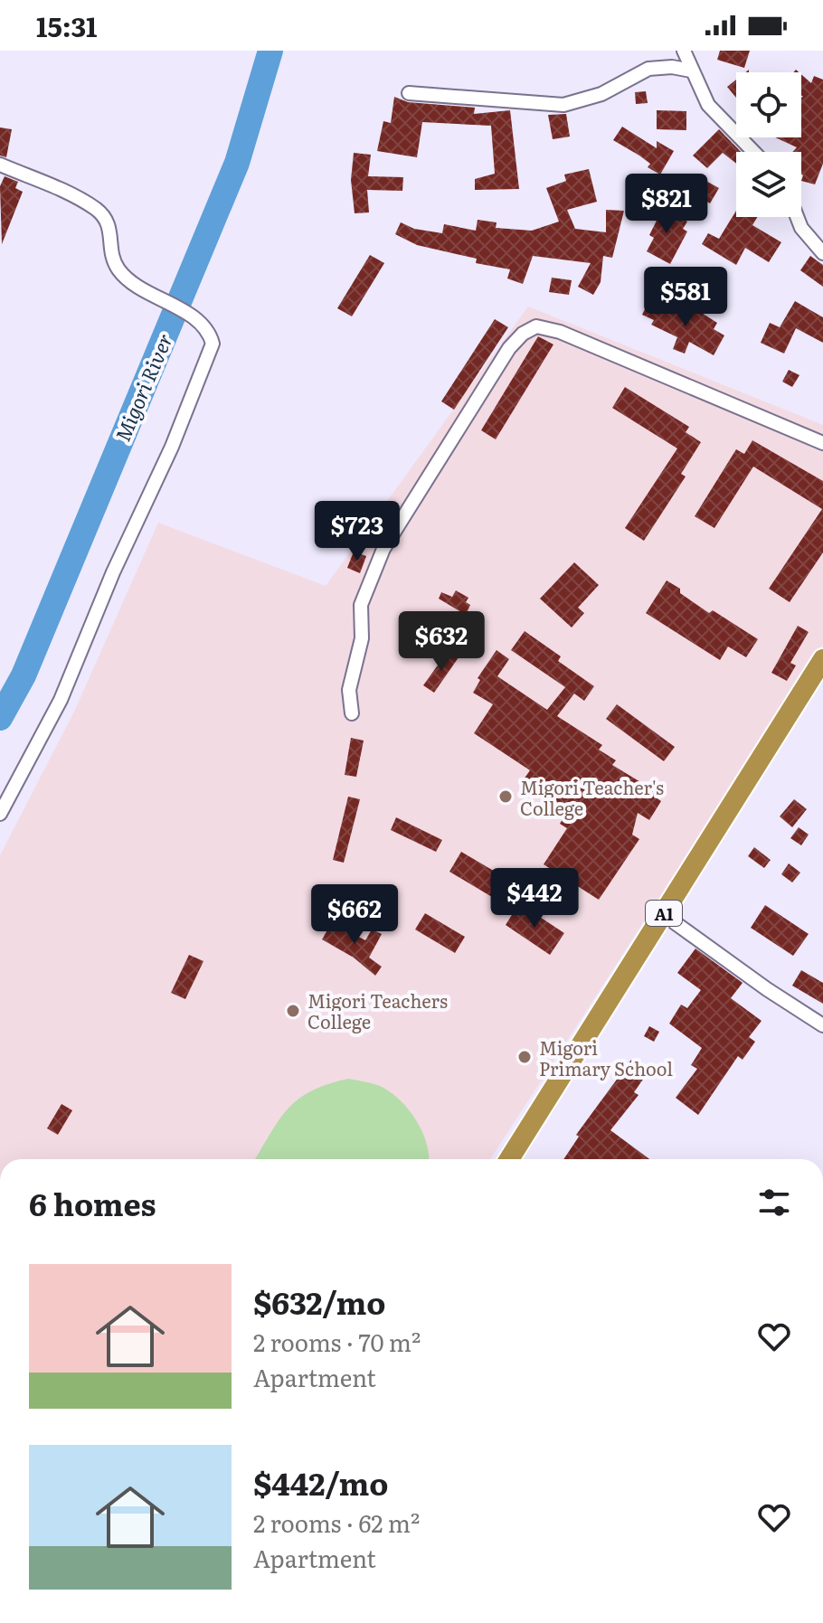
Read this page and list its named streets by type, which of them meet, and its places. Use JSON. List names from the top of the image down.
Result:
{
  "streets": {
    "highway": ["A1"]
  },
  "water": ["Migori River"],
  "places": ["Migori Teacher's College", "Migori Teachers College", "Migori Primary School"],
  "page": {
    "status": "15:31",
    "price": [
      "$821",
      "$581",
      "$723",
      "$632",
      "$442",
      "$662"
    ],
    "heading": "6 homes",
    "list": [
      {
        "name": "$632/mo",
        "note": "2 rooms · 70 m² · Apartment"
      },
      {
        "name": "$442/mo",
        "note": "2 rooms · 62 m² · Apartment"
      }
    ]
  }
}
